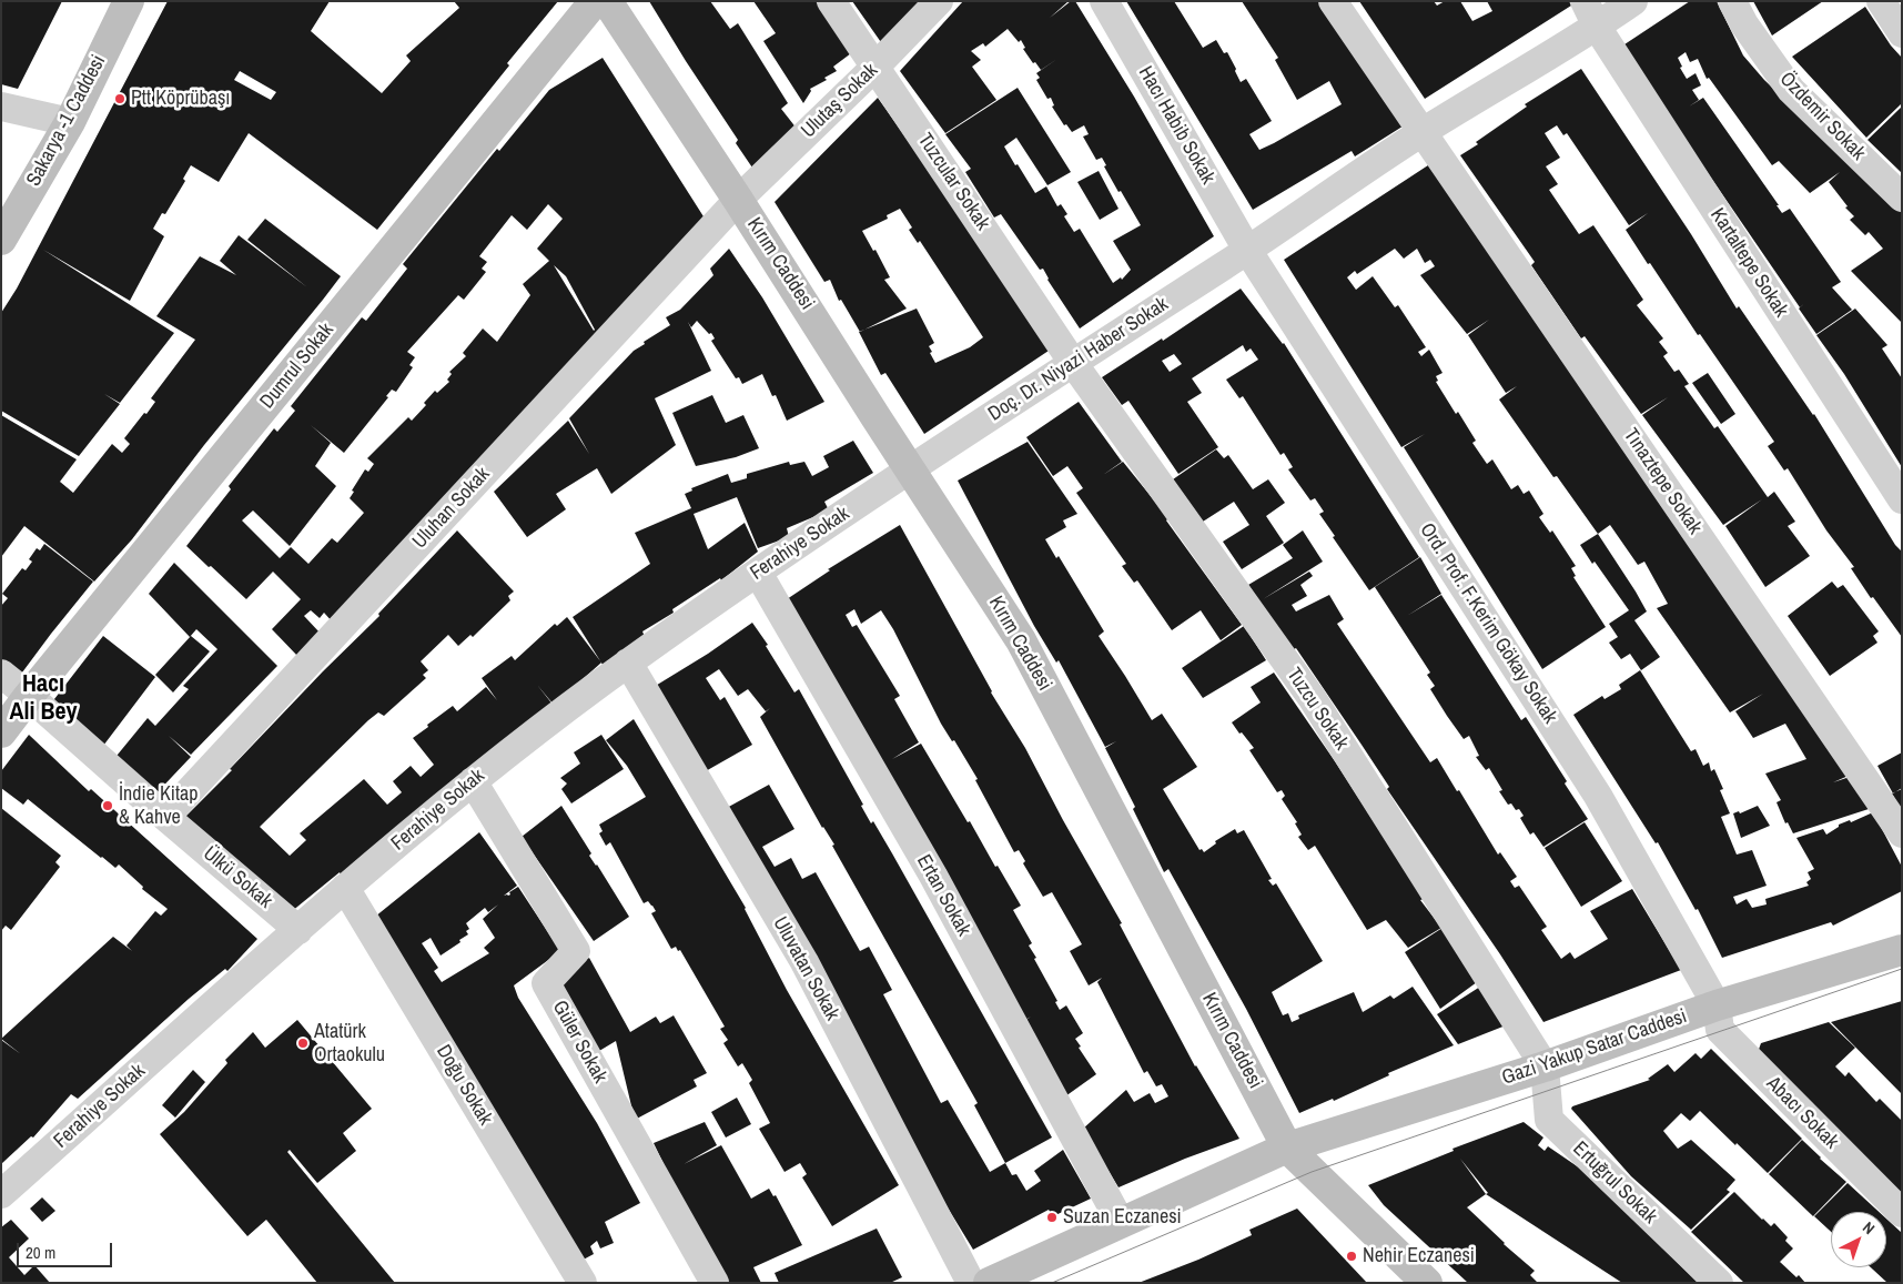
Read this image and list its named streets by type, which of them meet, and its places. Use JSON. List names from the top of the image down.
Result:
{
  "streets": {
    "main road": [
      "Sakarya -1 Caddesi",
      "Kırım Caddesi",
      "Dumrul Sokak",
      "Gazi Yakup Satar Caddesi"
    ],
    "street": [
      "Ulutaş Sokak",
      "Özdemir Sokak",
      "Hacı Habib Sokak",
      "Tuzcular Sokak",
      "Kartaltepe Sokak",
      "Doç. Dr. Niyazi Haber Sokak",
      "Tınaztepe Sokak",
      "Ferahiye Sokak",
      "Ord. Prof. F.Kerim Gökay Sokak",
      "Tuzcu Sokak",
      "Ülkü Sokak",
      "Ertan Sokak",
      "Uluvatan Sokak",
      "Güler Sokak",
      "Doğu Sokak",
      "Abacı Sokak",
      "Ertuğrul Sokak"
    ]
  },
  "crossings": [
    ["Ulutaş Sokak", "Tuzcular Sokak"],
    ["Ulutaş Sokak", "Kırım Caddesi"],
    ["Ulutaş Sokak", "Ülkü Sokak"],
    ["Hacı Habib Sokak", "Doç. Dr. Niyazi Haber Sokak"],
    ["Hacı Habib Sokak", "Ord. Prof. F.Kerim Gökay Sokak"],
    ["Tuzcular Sokak", "Doç. Dr. Niyazi Haber Sokak"],
    ["Tuzcular Sokak", "Tuzcu Sokak"],
    ["Kartaltepe Sokak", "Doç. Dr. Niyazi Haber Sokak"],
    ["Kırım Caddesi", "Doç. Dr. Niyazi Haber Sokak"],
    ["Kırım Caddesi", "Ferahiye Sokak"],
    ["Kırım Caddesi", "Gazi Yakup Satar Caddesi"],
    ["Doç. Dr. Niyazi Haber Sokak", "Tınaztepe Sokak"],
    ["Doç. Dr. Niyazi Haber Sokak", "Ferahiye Sokak"],
    ["Doç. Dr. Niyazi Haber Sokak", "Ord. Prof. F.Kerim Gökay Sokak"],
    ["Doç. Dr. Niyazi Haber Sokak", "Tuzcu Sokak"],
    ["Dumrul Sokak", "Ülkü Sokak"],
    ["Ferahiye Sokak", "Ülkü Sokak"],
    ["Ferahiye Sokak", "Ertan Sokak"],
    ["Ferahiye Sokak", "Uluvatan Sokak"],
    ["Ferahiye Sokak", "Güler Sokak"],
    ["Ferahiye Sokak", "Doğu Sokak"],
    ["Ord. Prof. F.Kerim Gökay Sokak", "Gazi Yakup Satar Caddesi"],
    ["Ord. Prof. F.Kerim Gökay Sokak", "Abacı Sokak"],
    ["Tuzcu Sokak", "Gazi Yakup Satar Caddesi"],
    ["Tuzcu Sokak", "Ertuğrul Sokak"],
    ["Ertan Sokak", "Gazi Yakup Satar Caddesi"],
    ["Gazi Yakup Satar Caddesi", "Abacı Sokak"],
    ["Gazi Yakup Satar Caddesi", "Ertuğrul Sokak"]
  ],
  "districts": ["Hacı Ali Bey"],
  "places": [
    "Ptt Köprübaşı",
    "İndie Kitap & Kahve",
    "Atatürk Ortaokulu",
    "Suzan Eczanesi",
    "Nehir Eczanesi"
  ],
  "scale_bar": "20 m",
  "north": "top right"
}
